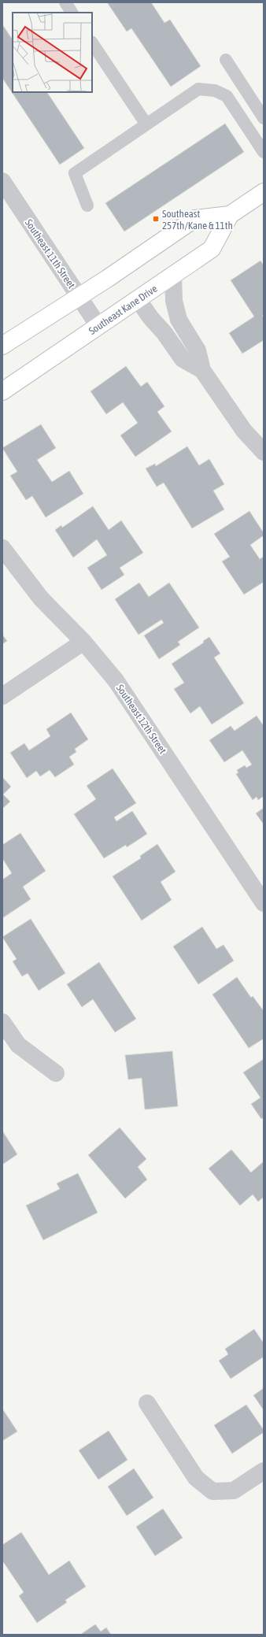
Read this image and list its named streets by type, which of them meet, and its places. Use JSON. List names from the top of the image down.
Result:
{
  "streets": {
    "main road": ["Southeast Kane Drive"],
    "street": ["Southeast 11th Street", "Southeast 12th Street"]
  },
  "crossings": [
    ["Southeast 11th Street", "Southeast Kane Drive"]
  ],
  "places": {
    "transit": ["Southeast 257th/Kane & 11th"]
  }
}
